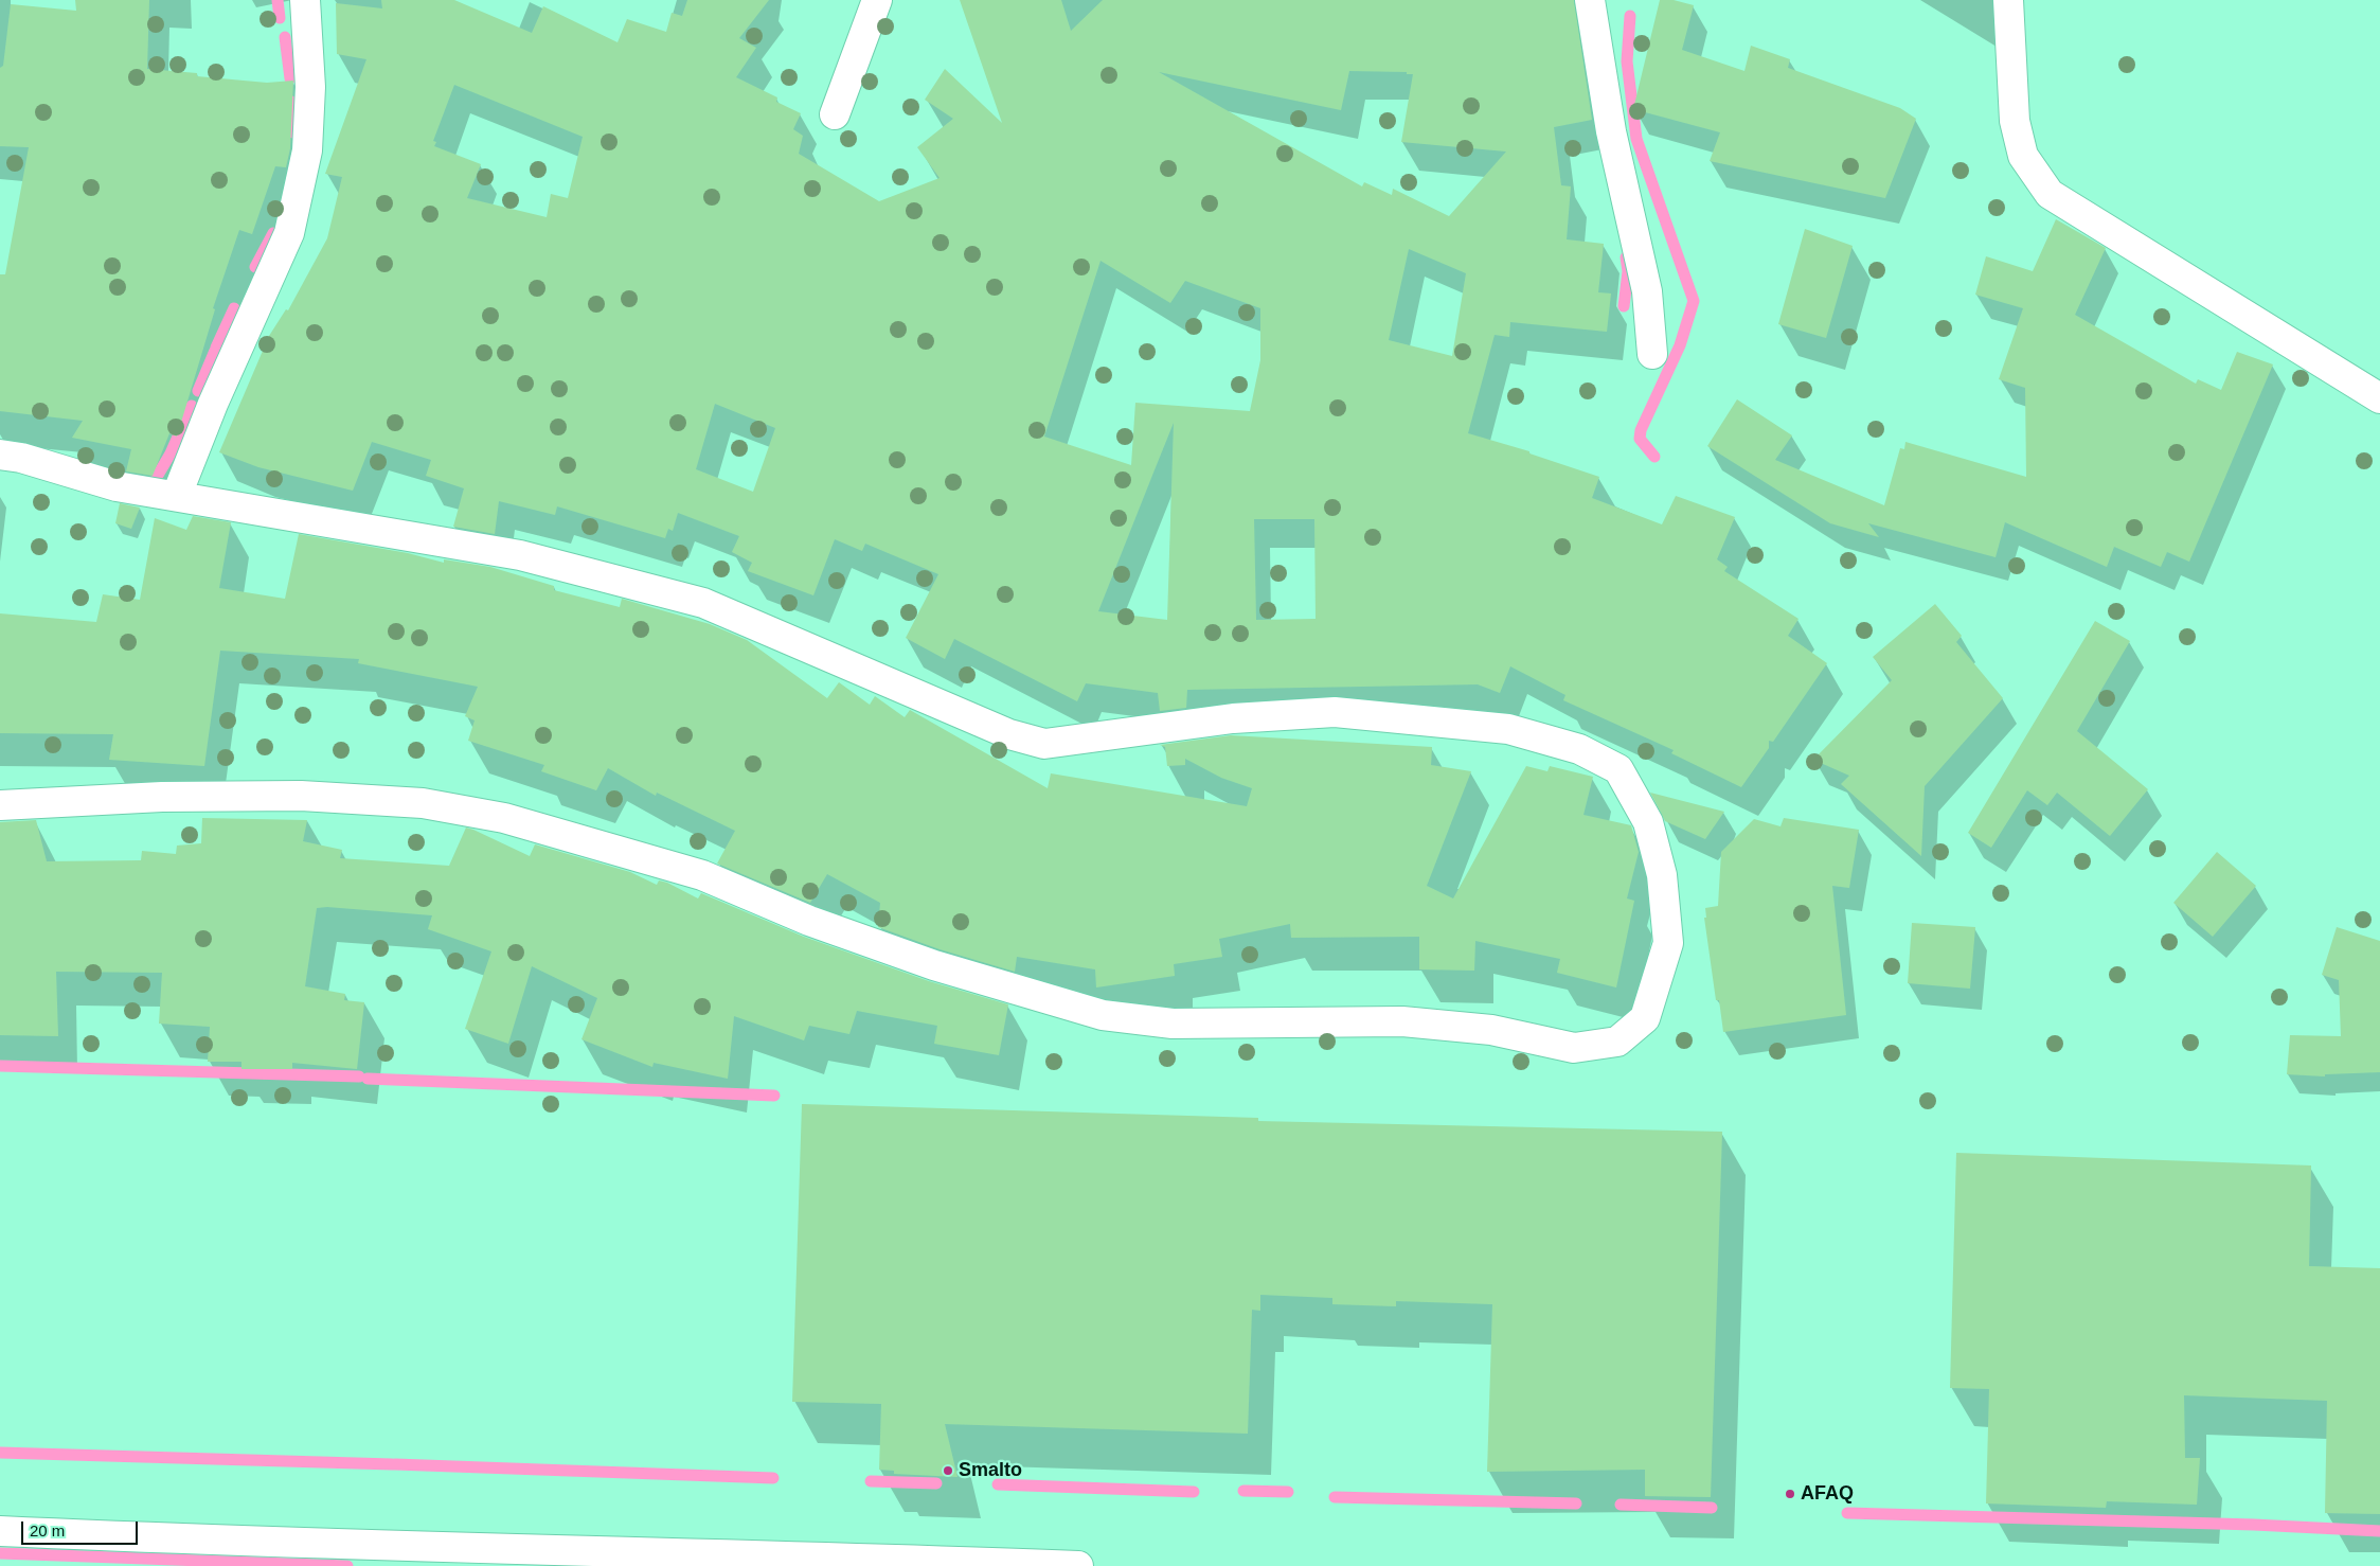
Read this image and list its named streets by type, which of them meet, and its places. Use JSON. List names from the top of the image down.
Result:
{
  "places": ["Smalto", "AFAQ"],
  "scale_bar": "20 m"
}
